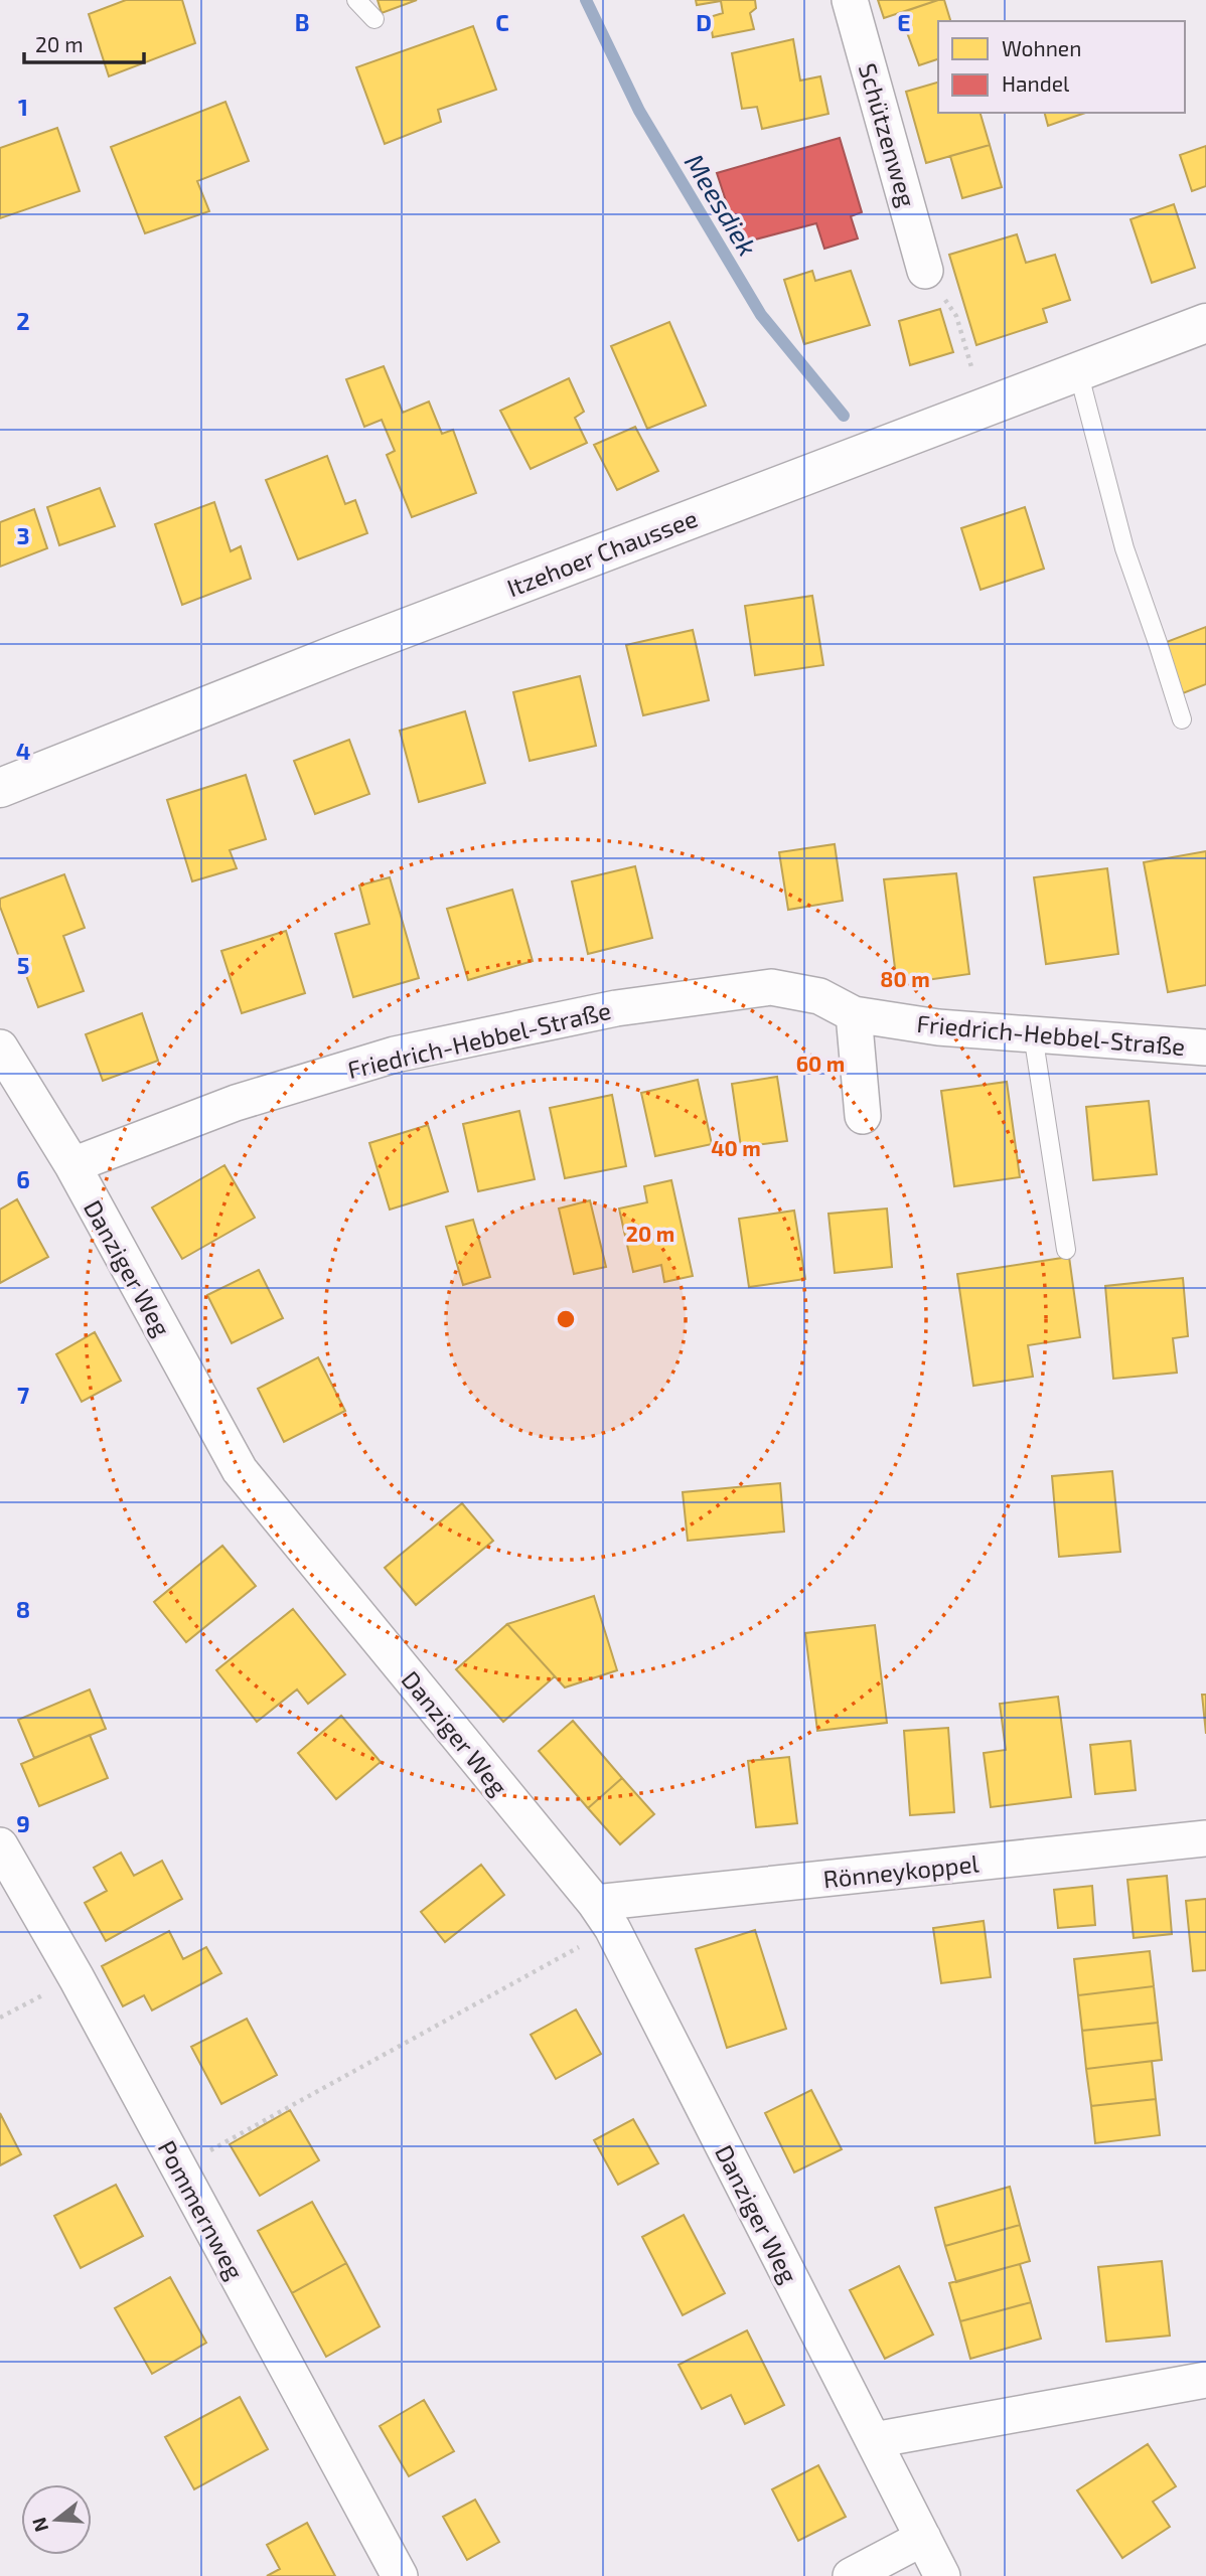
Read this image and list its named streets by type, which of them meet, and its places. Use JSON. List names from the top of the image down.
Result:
{
  "streets": {
    "street": [
      "Schützenweg",
      "Itzehoer Chaussee",
      "Friedrich-Hebbel-Straße",
      "Danziger Weg",
      "Rönneykoppel",
      "Pommernweg"
    ]
  },
  "crossings": [
    ["Friedrich-Hebbel-Straße", "Danziger Weg"],
    ["Danziger Weg", "Rönneykoppel"]
  ],
  "water": ["Meesdiek"],
  "legend": ["Wohnen", "Handel"],
  "scale_bar": "20 m",
  "north": "left",
  "grid": {
    "columns": [
      "B",
      "C",
      "D",
      "E"
    ],
    "rows": [
      "1",
      "2",
      "3",
      "4",
      "5",
      "6",
      "7",
      "8",
      "9"
    ]
  },
  "rings": [
    "80 m",
    "60 m",
    "40 m",
    "20 m"
  ]
}
